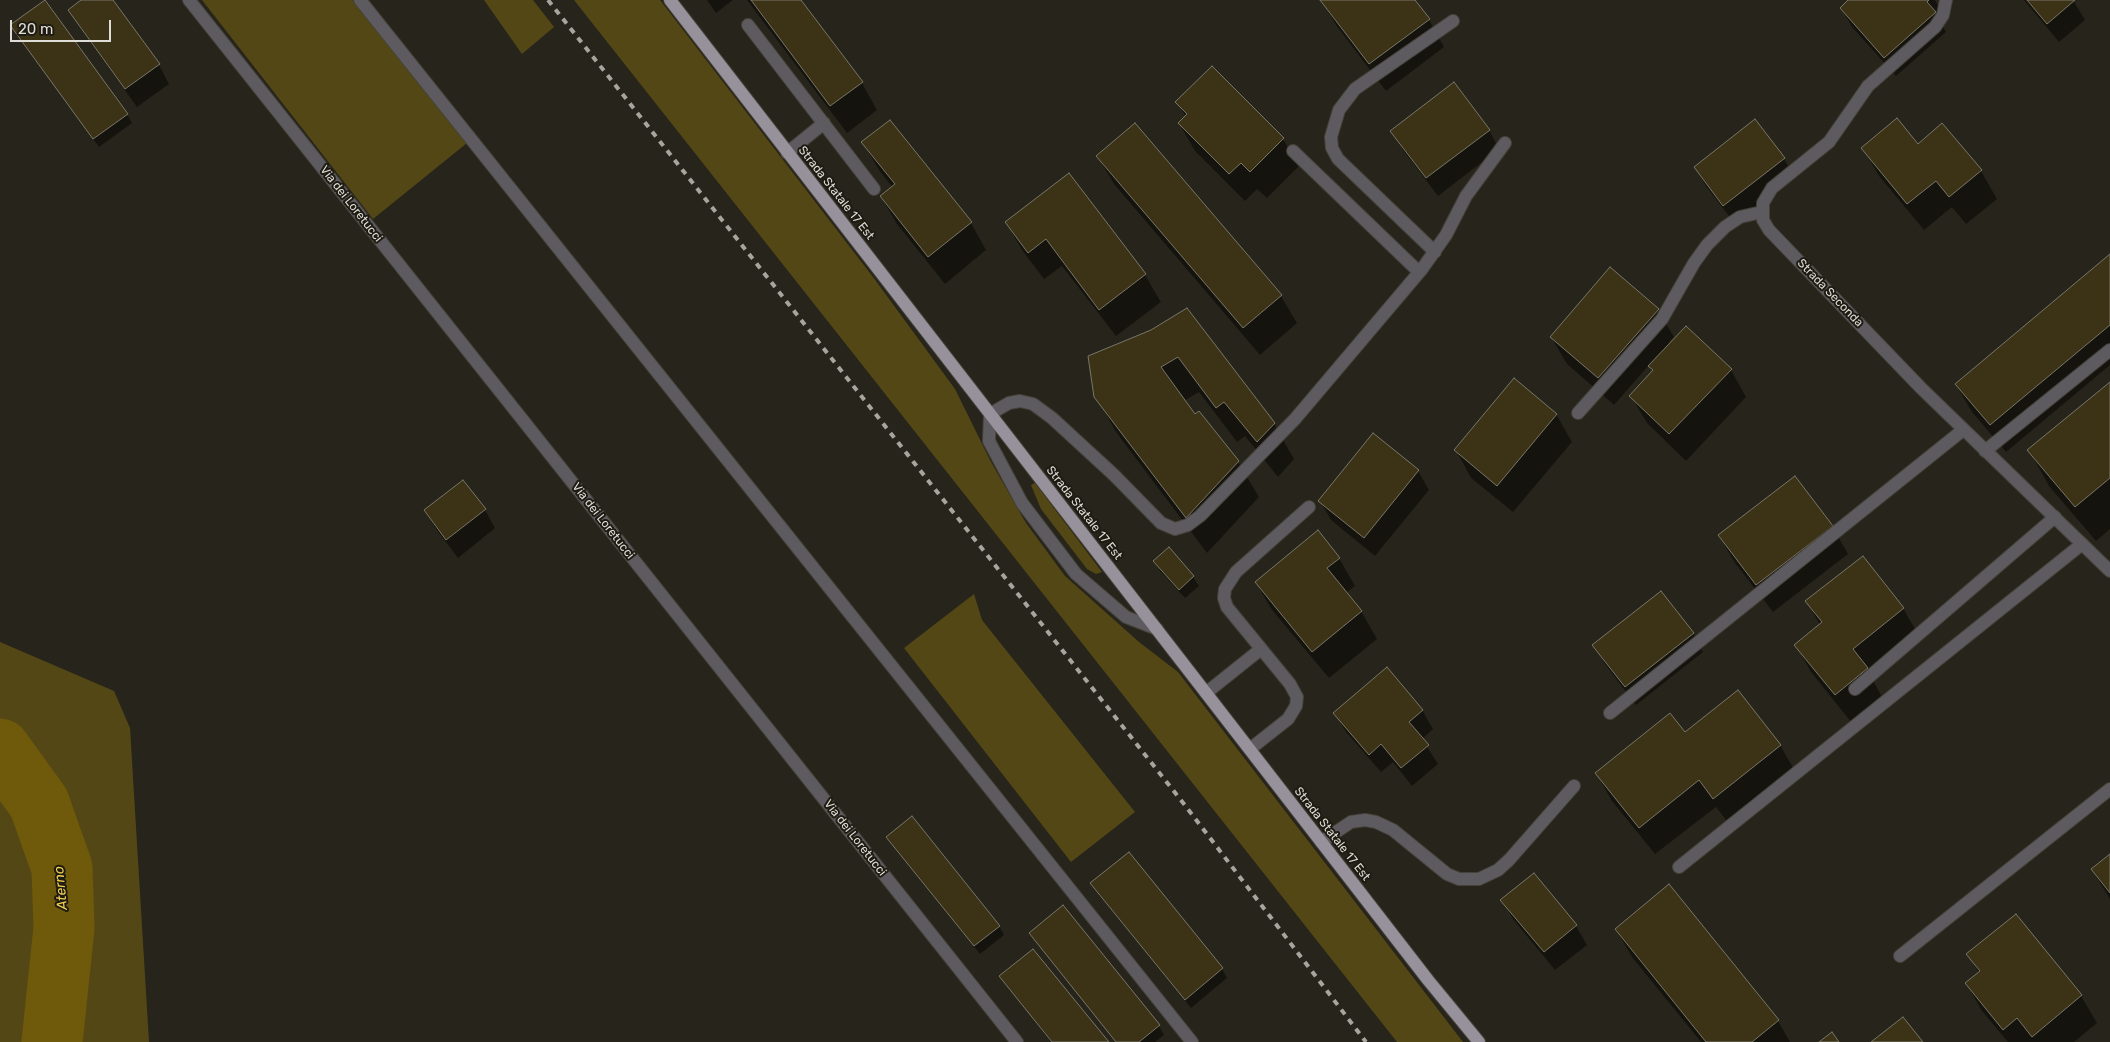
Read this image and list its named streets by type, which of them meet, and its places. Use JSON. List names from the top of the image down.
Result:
{
  "streets": {
    "main road": ["Strada Statale 17 Est"],
    "street": ["Via dei Loretucci", "Strada Seconda"]
  },
  "water": ["Aterno"],
  "scale_bar": "20 m"
}
